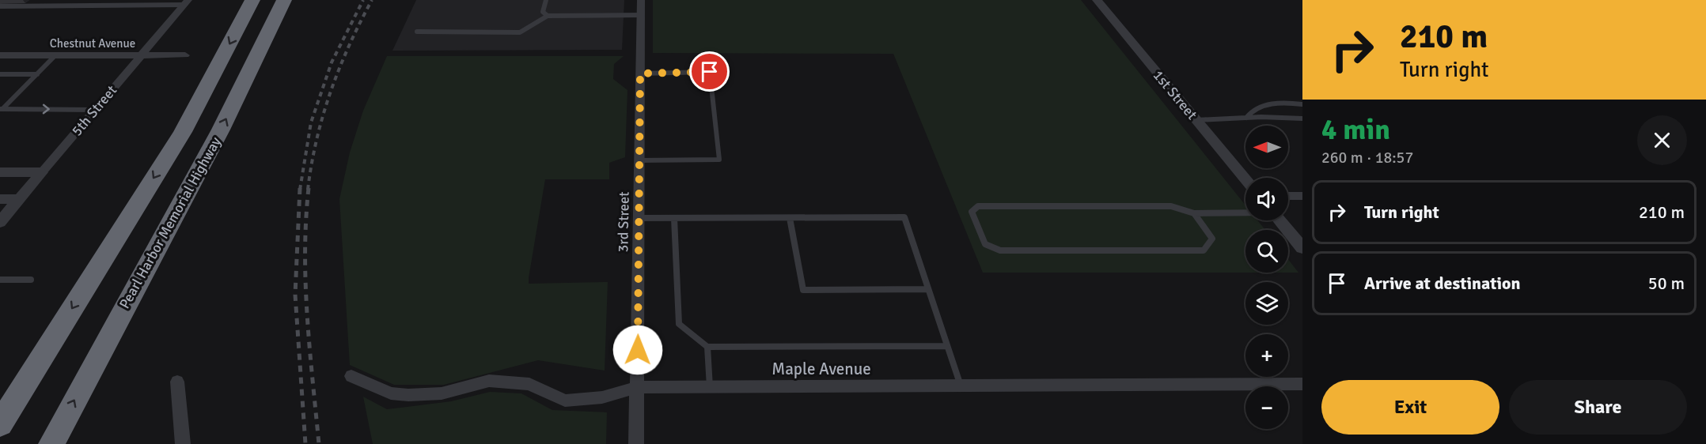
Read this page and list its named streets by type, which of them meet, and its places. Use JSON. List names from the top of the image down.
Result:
{
  "streets": {
    "highway": ["Pearl Harbor Memorial Highway"],
    "street": [
      "Chestnut Avenue",
      "1st Street",
      "5th Street",
      "3rd Street",
      "Maple Avenue"
    ]
  },
  "crossings": [
    ["Chestnut Avenue", "5th Street"],
    ["3rd Street", "Maple Avenue"]
  ],
  "north": "left",
  "page": {
    "turn": ["210 m", "Turn right"],
    "heading": ["4 min", "260 m · 18:57"],
    "map_buttons": ["+", "−"],
    "list": [
      {
        "name": "Turn right",
        "value": "210 m"
      },
      {
        "name": "Arrive at destination",
        "value": "50 m"
      }
    ],
    "buttons": ["Exit", "Share"]
  }
}
